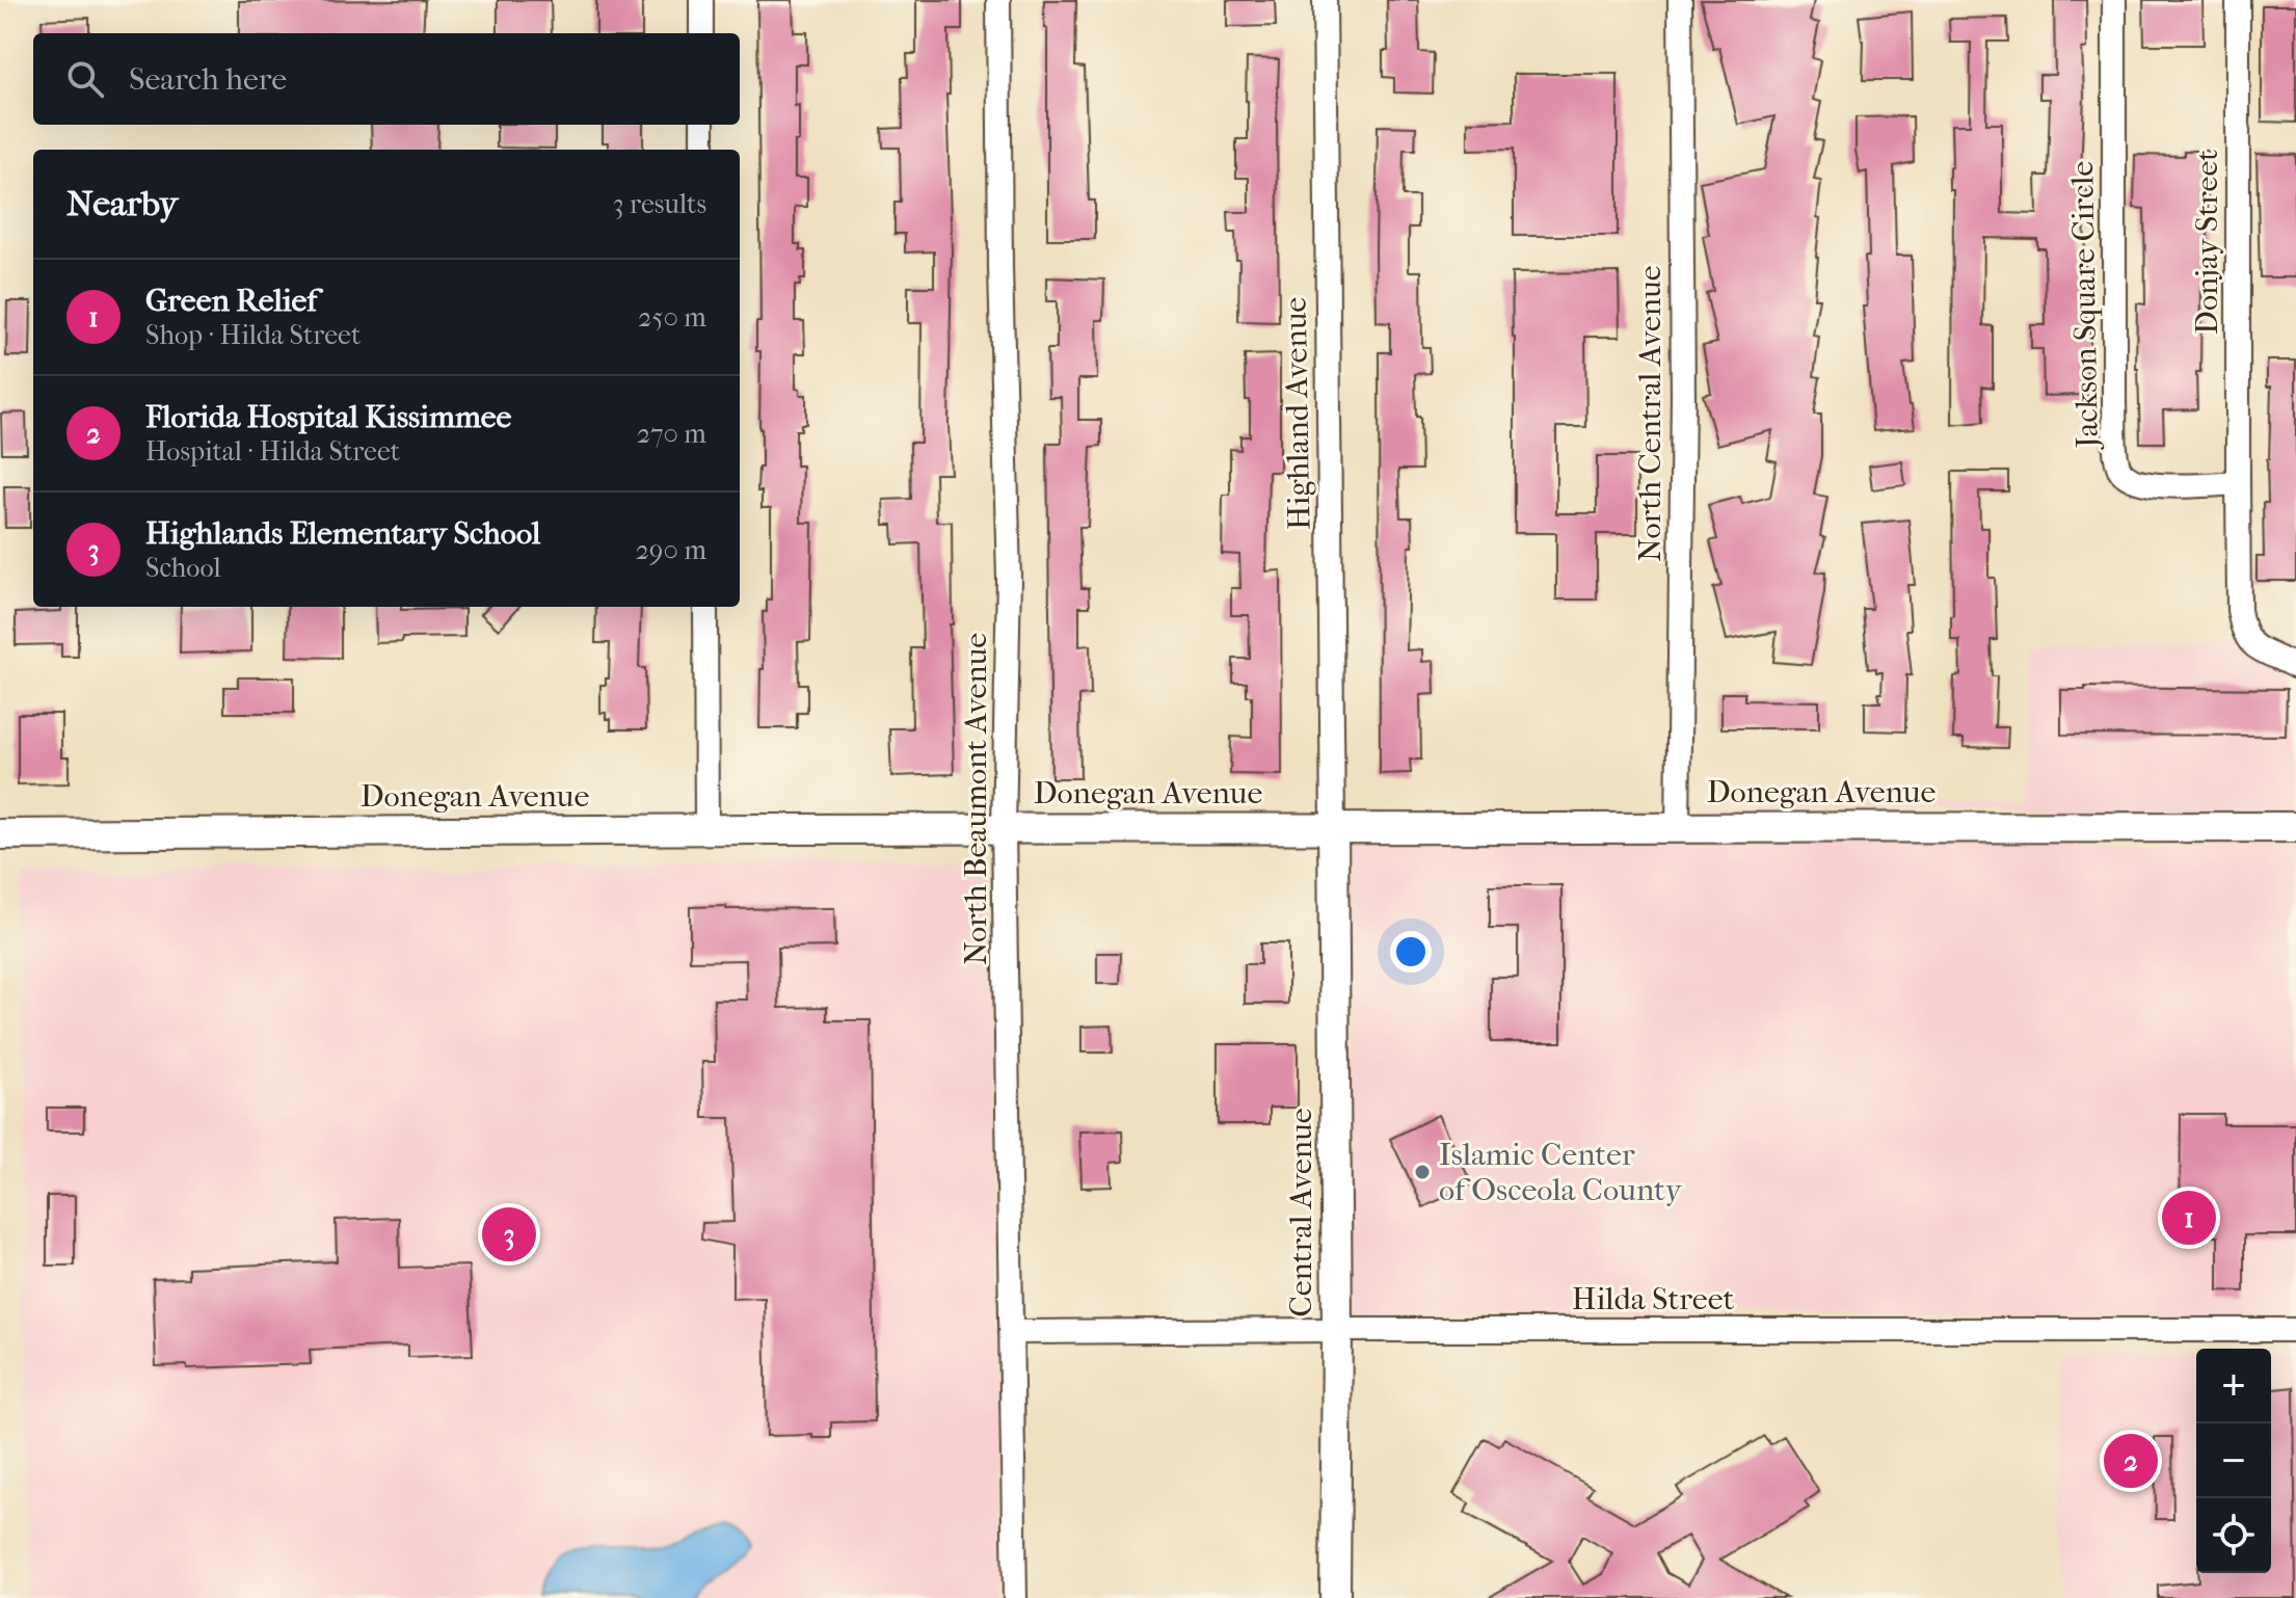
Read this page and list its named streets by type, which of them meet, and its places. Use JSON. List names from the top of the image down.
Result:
{
  "streets": {
    "street": [
      "Donjay Street",
      "Jackson Square Circle",
      "Highland Avenue",
      "North Central Avenue",
      "Donegan Avenue",
      "North Beaumont Avenue",
      "Central Avenue",
      "Hilda Street"
    ]
  },
  "crossings": [
    ["Donjay Street", "Jackson Square Circle"],
    ["Highland Avenue", "Donegan Avenue"],
    ["Highland Avenue", "Central Avenue"],
    ["North Central Avenue", "Donegan Avenue"],
    ["Donegan Avenue", "North Beaumont Avenue"],
    ["Donegan Avenue", "Central Avenue"],
    ["North Beaumont Avenue", "Hilda Street"],
    ["Central Avenue", "Hilda Street"]
  ],
  "places": ["Islamic Center of Osceola County"],
  "page": {
    "search": "Search here",
    "heading": ["Nearby", "3 results"],
    "list": [
      {
        "mark": "1",
        "name": "Green Relief",
        "note": "Shop · Hilda Street",
        "value": "250 m"
      },
      {
        "mark": "2",
        "name": "Florida Hospital Kissimmee",
        "note": "Hospital · Hilda Street",
        "value": "270 m"
      },
      {
        "mark": "3",
        "name": "Highlands Elementary School",
        "note": "School",
        "value": "290 m"
      }
    ],
    "pins": ["1", "3", "2"],
    "map_buttons": ["+", "−"]
  }
}
